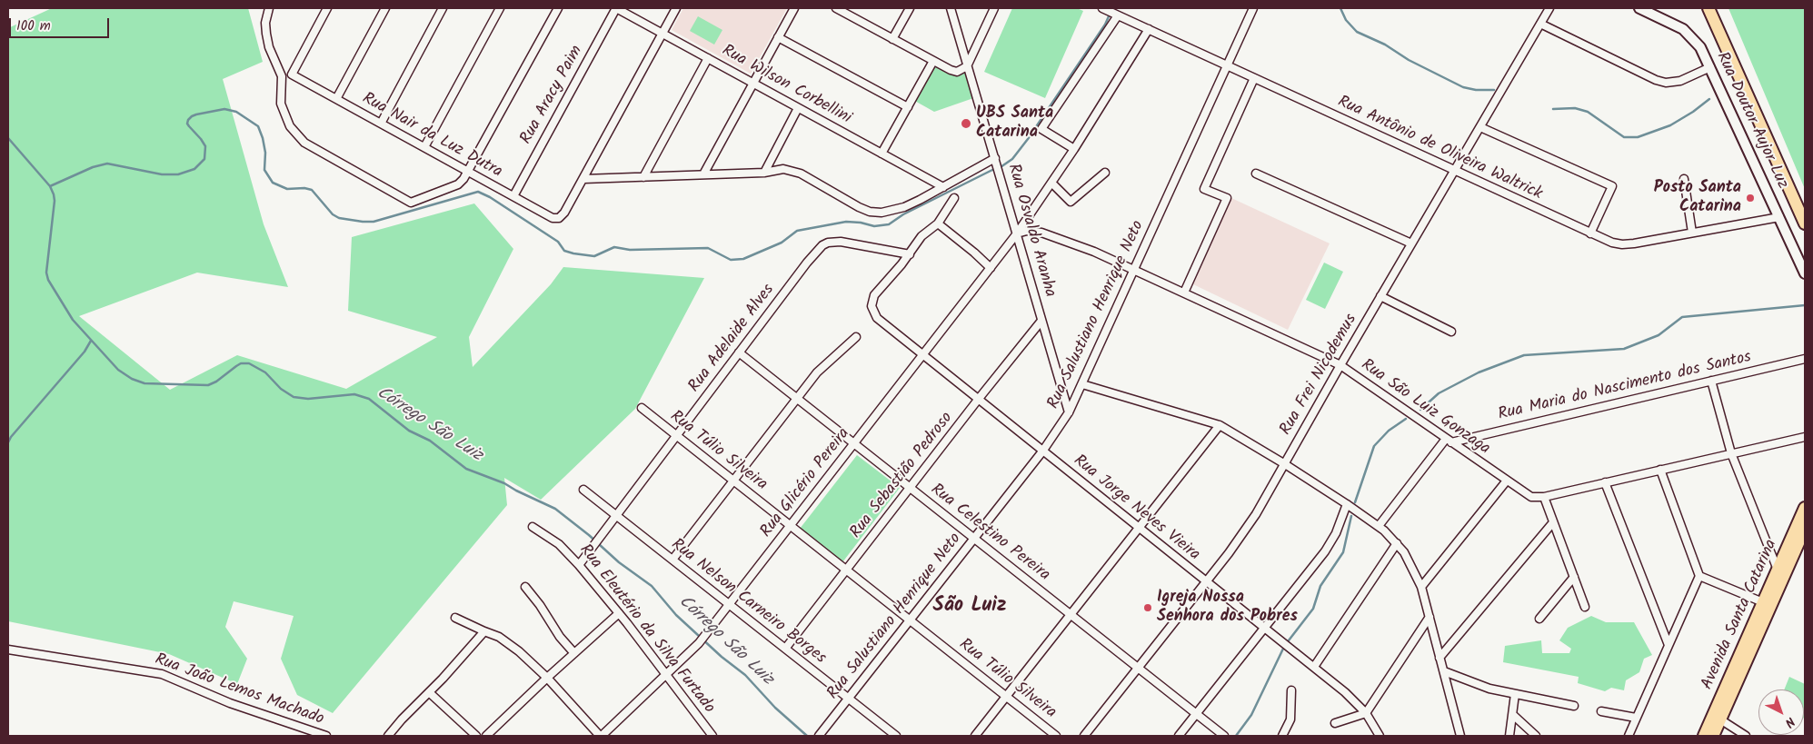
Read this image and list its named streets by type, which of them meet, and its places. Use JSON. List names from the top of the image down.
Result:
{
  "streets": {
    "main road": ["Avenida Santa Catarina"],
    "street": [
      "Rua Wilson Corbellini",
      "Rua Aracy Paim",
      "Rua Doutor Aujor Luz",
      "Rua Nair da Luz Dutra",
      "Rua Antônio de Oliveira Waltrick",
      "Rua Osvaldo Aranha",
      "Rua Salustiano Henrique Neto",
      "Rua Adelaide Alves",
      "Rua Frei Nicodemus",
      "Rua Maria do Nascimento dos Santos",
      "Rua São Luiz Gonzaga",
      "Rua Túlio Silveira",
      "Rua Sebastião Pedroso",
      "Rua Glicério Pereira",
      "Rua Jorge Neves Vieira",
      "Rua Celestino Pereira",
      "Rua Nelson Carneiro Borges",
      "Rua Eleutério da Silva Furtado",
      "Rua João Lemos Machado"
    ]
  },
  "crossings": [
    ["Rua Wilson Corbellini", "Rua Aracy Paim"],
    ["Rua Aracy Paim", "Rua Nair da Luz Dutra"],
    ["Rua Doutor Aujor Luz", "Rua Antônio de Oliveira Waltrick"],
    ["Rua Antônio de Oliveira Waltrick", "Rua Salustiano Henrique Neto"],
    ["Rua Antônio de Oliveira Waltrick", "Rua Frei Nicodemus"],
    ["Rua Antônio de Oliveira Waltrick", "Rua Glicério Pereira"],
    ["Rua Osvaldo Aranha", "Rua Salustiano Henrique Neto"],
    ["Rua Osvaldo Aranha", "Rua São Luiz Gonzaga"],
    ["Rua Osvaldo Aranha", "Rua Sebastião Pedroso"],
    ["Rua Osvaldo Aranha", "Rua Glicério Pereira"],
    ["Rua Salustiano Henrique Neto", "Rua São Luiz Gonzaga"],
    ["Rua Salustiano Henrique Neto", "Rua Túlio Silveira"],
    ["Rua Salustiano Henrique Neto", "Rua Jorge Neves Vieira"],
    ["Rua Salustiano Henrique Neto", "Rua Celestino Pereira"],
    ["Rua Salustiano Henrique Neto", "Rua Nelson Carneiro Borges"],
    ["Rua Adelaide Alves", "Rua Túlio Silveira"],
    ["Rua Adelaide Alves", "Rua Jorge Neves Vieira"],
    ["Rua Adelaide Alves", "Rua Celestino Pereira"],
    ["Rua Adelaide Alves", "Rua Nelson Carneiro Borges"],
    ["Rua Adelaide Alves", "Rua Eleutério da Silva Furtado"],
    ["Rua Frei Nicodemus", "Rua São Luiz Gonzaga"],
    ["Rua Frei Nicodemus", "Rua Jorge Neves Vieira"],
    ["Rua Frei Nicodemus", "Rua Celestino Pereira"],
    ["Rua Maria do Nascimento dos Santos", "Rua São Luiz Gonzaga"],
    ["Rua São Luiz Gonzaga", "Rua Glicério Pereira"],
    ["Rua Túlio Silveira", "Rua Sebastião Pedroso"],
    ["Rua Túlio Silveira", "Rua Glicério Pereira"],
    ["Rua Sebastião Pedroso", "Rua Jorge Neves Vieira"],
    ["Rua Sebastião Pedroso", "Rua Celestino Pereira"],
    ["Rua Sebastião Pedroso", "Rua Nelson Carneiro Borges"],
    ["Rua Glicério Pereira", "Rua Jorge Neves Vieira"],
    ["Rua Glicério Pereira", "Rua Celestino Pereira"],
    ["Rua Glicério Pereira", "Rua Nelson Carneiro Borges"],
    ["Rua Glicério Pereira", "Rua Eleutério da Silva Furtado"]
  ],
  "districts": ["São Luiz"],
  "water": ["Córrego São Luiz"],
  "places": ["UBS Santa Catarina", "Posto Santa Catarina", "Igreja Nossa Senhora dos Pobres"],
  "scale_bar": "100 m",
  "north": "bottom right"
}
